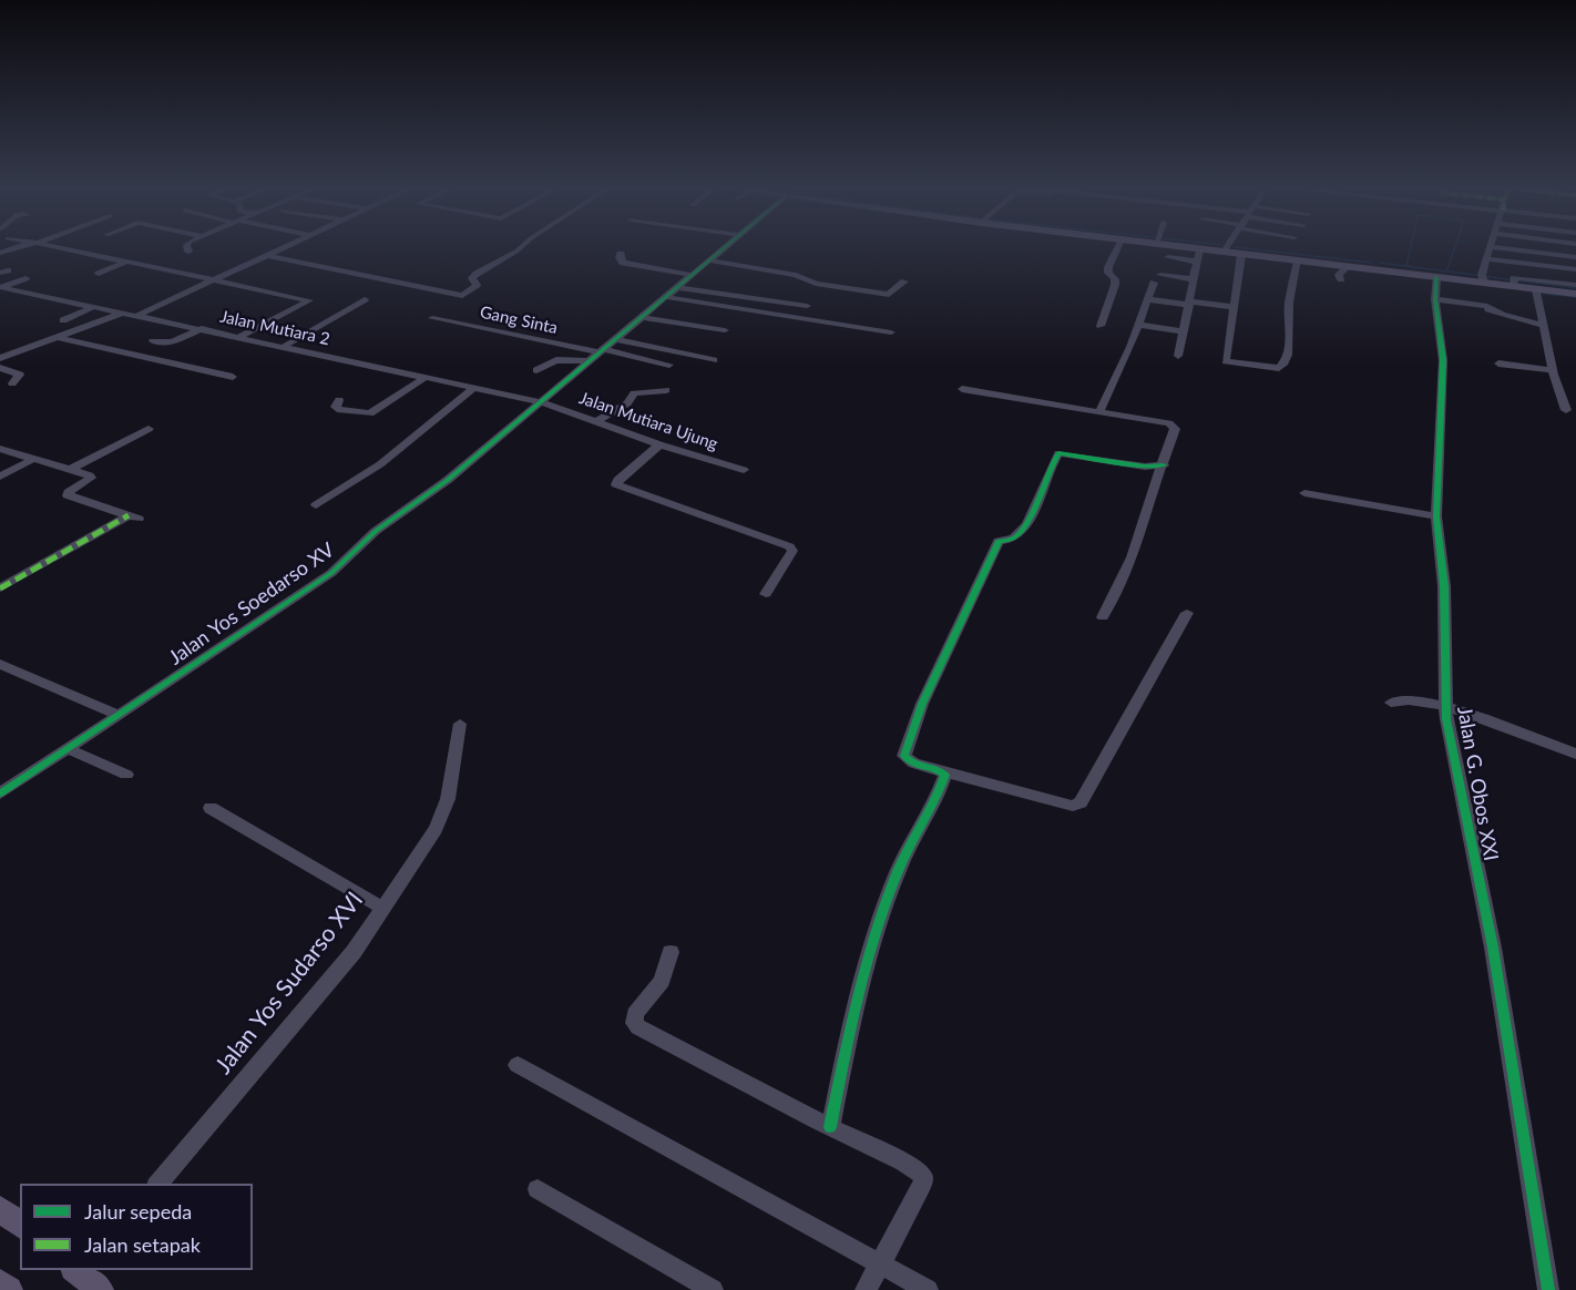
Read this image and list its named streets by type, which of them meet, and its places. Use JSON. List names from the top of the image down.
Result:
{
  "streets": {
    "street": [
      "Gang Sinta",
      "Jalan Mutiara 2",
      "Jalan Mutiara Ujung",
      "Jalan Yos Soedarso XV",
      "Jalan G. Obos XXI",
      "Jalan Yos Sudarso XVI"
    ]
  },
  "crossings": [
    ["Gang Sinta", "Jalan Yos Soedarso XV"],
    ["Jalan Mutiara 2", "Jalan Mutiara Ujung"],
    ["Jalan Mutiara 2", "Jalan Yos Soedarso XV"],
    ["Jalan Mutiara Ujung", "Jalan Yos Soedarso XV"]
  ],
  "legend": ["Jalur sepeda", "Jalan setapak"]
}
